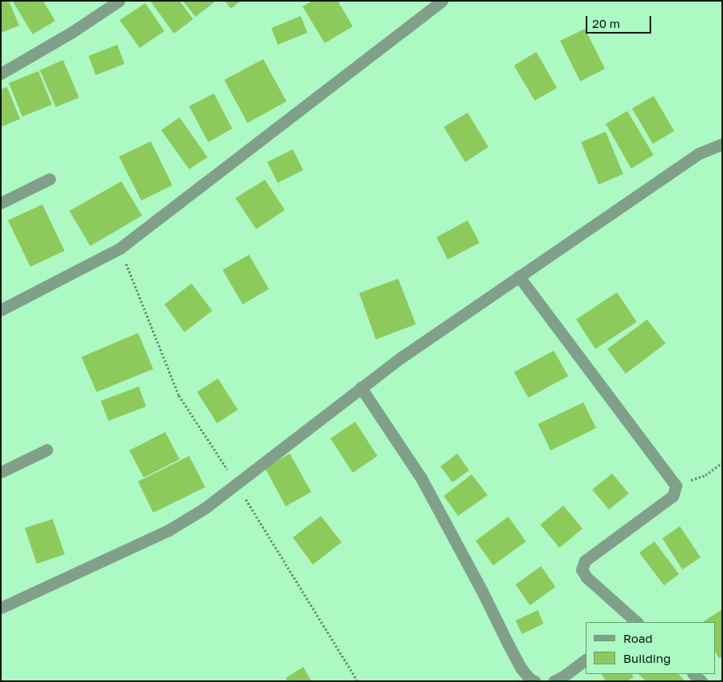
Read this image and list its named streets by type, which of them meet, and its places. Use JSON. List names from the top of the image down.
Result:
{
  "legend": ["Road", "Building"],
  "scale_bar": "20 m"
}
